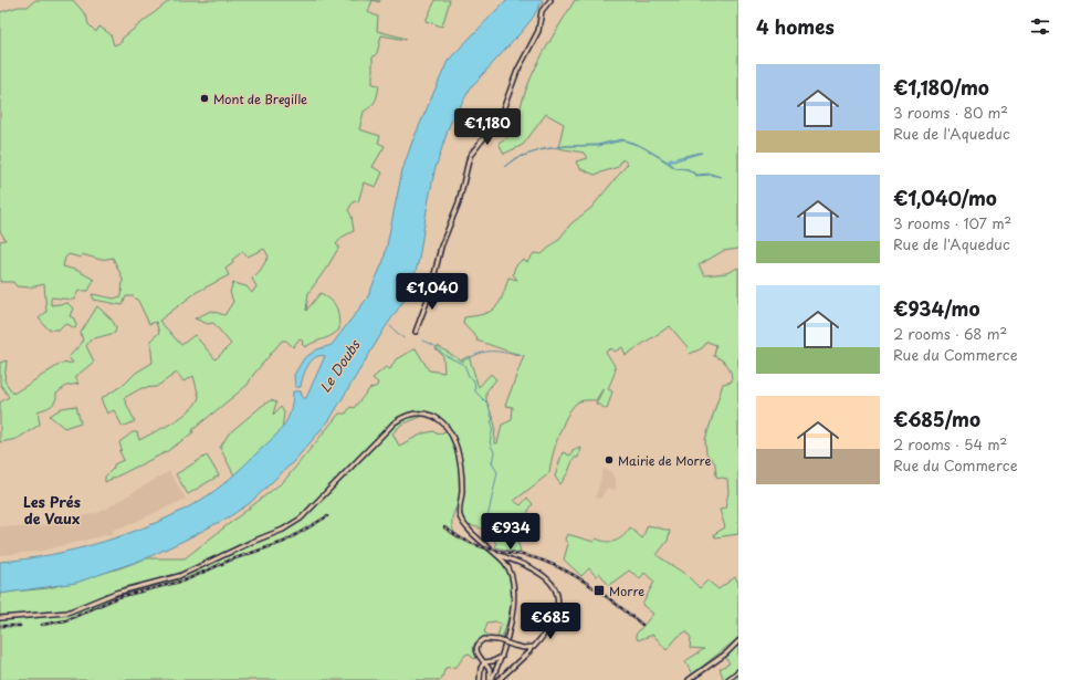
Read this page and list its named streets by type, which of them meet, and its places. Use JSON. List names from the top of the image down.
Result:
{
  "districts": ["Les Prés de Vaux"],
  "water": ["Le Doubs"],
  "places": {
    "other": ["Mont de Bregille", "Mairie de Morre"],
    "transit": ["Morre"]
  },
  "page": {
    "heading": "4 homes",
    "list": [
      {
        "name": "€1,180/mo",
        "note": "3 rooms · 80 m² · Rue de l'Aqueduc"
      },
      {
        "name": "€1,040/mo",
        "note": "3 rooms · 107 m² · Rue de l'Aqueduc"
      },
      {
        "name": "€934/mo",
        "note": "2 rooms · 68 m² · Rue du Commerce"
      },
      {
        "name": "€685/mo",
        "note": "2 rooms · 54 m² · Rue du Commerce"
      }
    ],
    "price": [
      "€1,180",
      "€1,040",
      "€934",
      "€685"
    ]
  }
}
